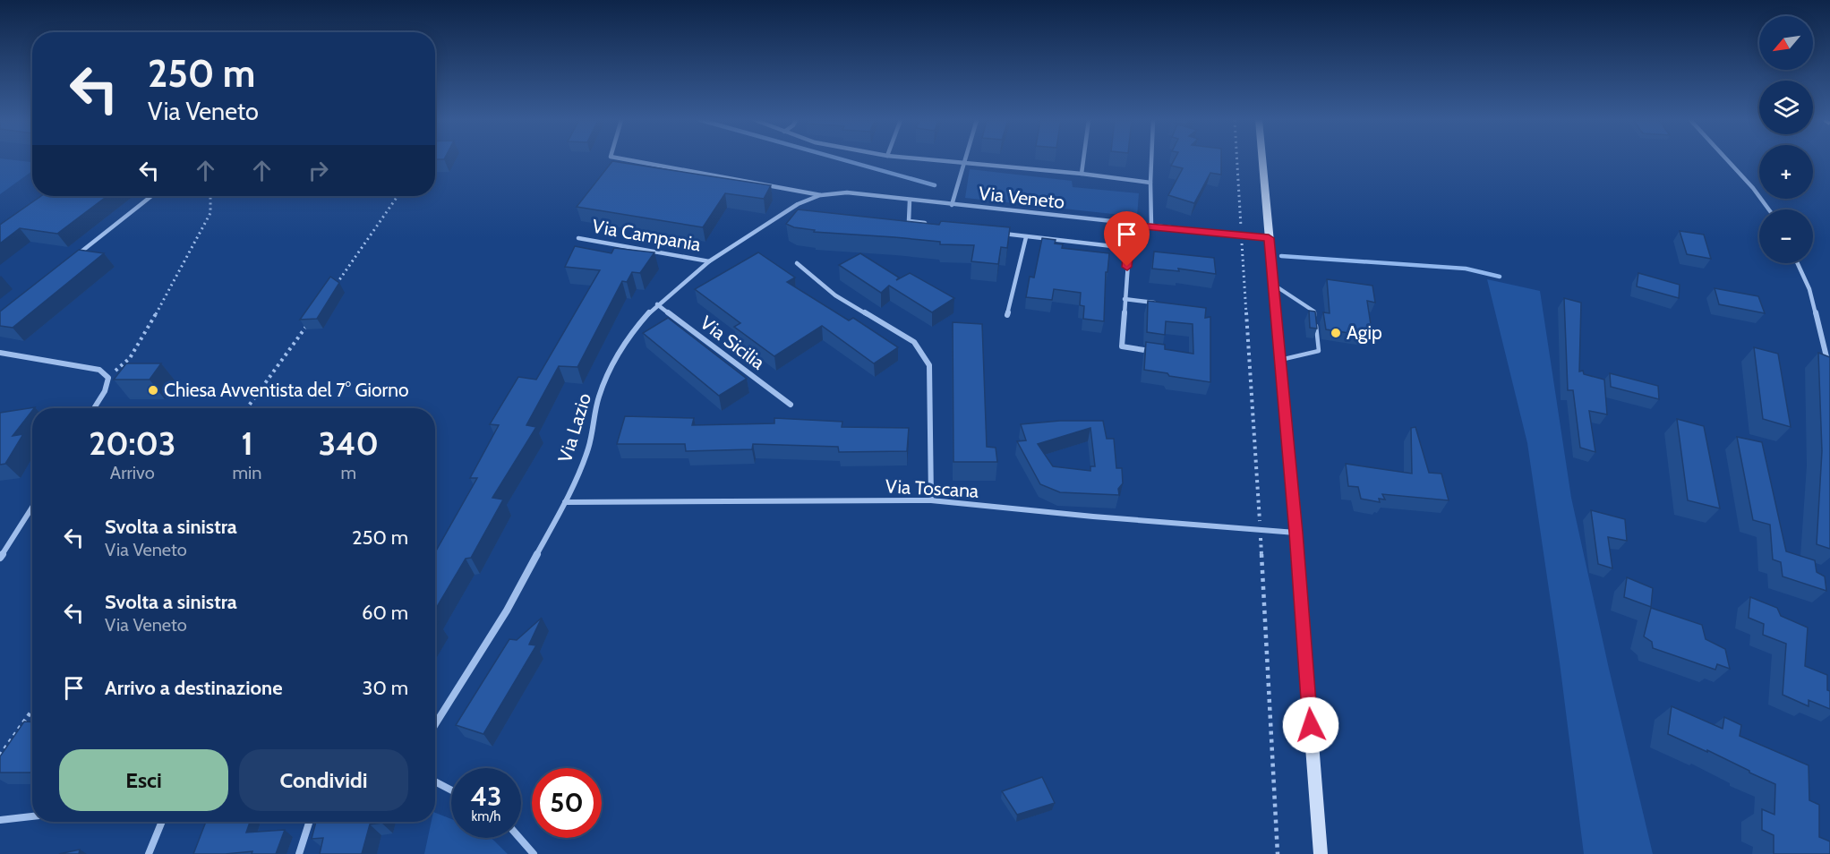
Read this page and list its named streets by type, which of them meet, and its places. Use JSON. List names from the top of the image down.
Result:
{
  "streets": {
    "street": [
      "Via Veneto",
      "Via Campania",
      "Via Sicilia",
      "Via Lazio",
      "Via Toscana"
    ]
  },
  "crossings": [
    ["Via Veneto", "Via Lazio"],
    ["Via Campania", "Via Lazio"],
    ["Via Sicilia", "Via Lazio"],
    ["Via Lazio", "Via Toscana"]
  ],
  "places": ["Agip", "Chiesa Avventista del 7° Giorno"],
  "north": "bottom left",
  "page": {
    "map_buttons": ["+", "−"],
    "turn": ["250 m", "Via Veneto"],
    "eta": [
      "20:03",
      "Arrivo",
      "1",
      "min",
      "340",
      "m"
    ],
    "list": [
      {
        "name": "Svolta a sinistra",
        "note": "Via Veneto",
        "value": "250 m"
      },
      {
        "name": "Svolta a sinistra",
        "note": "Via Veneto",
        "value": "60 m"
      },
      {
        "name": "Arrivo a destinazione",
        "value": "30 m"
      }
    ],
    "buttons": ["Esci", "Condividi"],
    "speed": "43 km/h",
    "limit": "50"
  }
}
